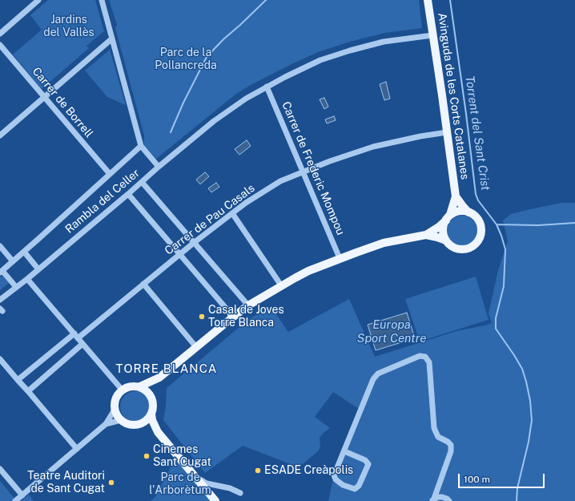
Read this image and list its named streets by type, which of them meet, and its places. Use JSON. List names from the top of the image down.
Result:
{
  "streets": {
    "main road": ["Avinguda de les Corts Catalanes"],
    "street": [
      "Carrer de Borrell",
      "Carrer de Frederic Mompou",
      "Rambla del Celler",
      "Carrer de Pau Casals"
    ]
  },
  "crossings": [
    ["Avinguda de les Corts Catalanes", "Rambla del Celler"],
    ["Avinguda de les Corts Catalanes", "Carrer de Pau Casals"],
    ["Carrer de Borrell", "Rambla del Celler"],
    ["Carrer de Frederic Mompou", "Rambla del Celler"],
    ["Carrer de Frederic Mompou", "Carrer de Pau Casals"]
  ],
  "districts": ["TORRE BLANCA"],
  "water": ["Torrent del Sant Crist", "Europa Sport Centre"],
  "parks": ["Jardins del Vallès", "Parc de la Pollancreda", "Parc de l'Arborètum"],
  "places": [
    "Casal de Joves Torre Blanca",
    "Cinemes Sant Cugat",
    "ESADE Creàpolis",
    "Teatre Auditori de Sant Cugat"
  ],
  "scale_bar": "100 m"
}
